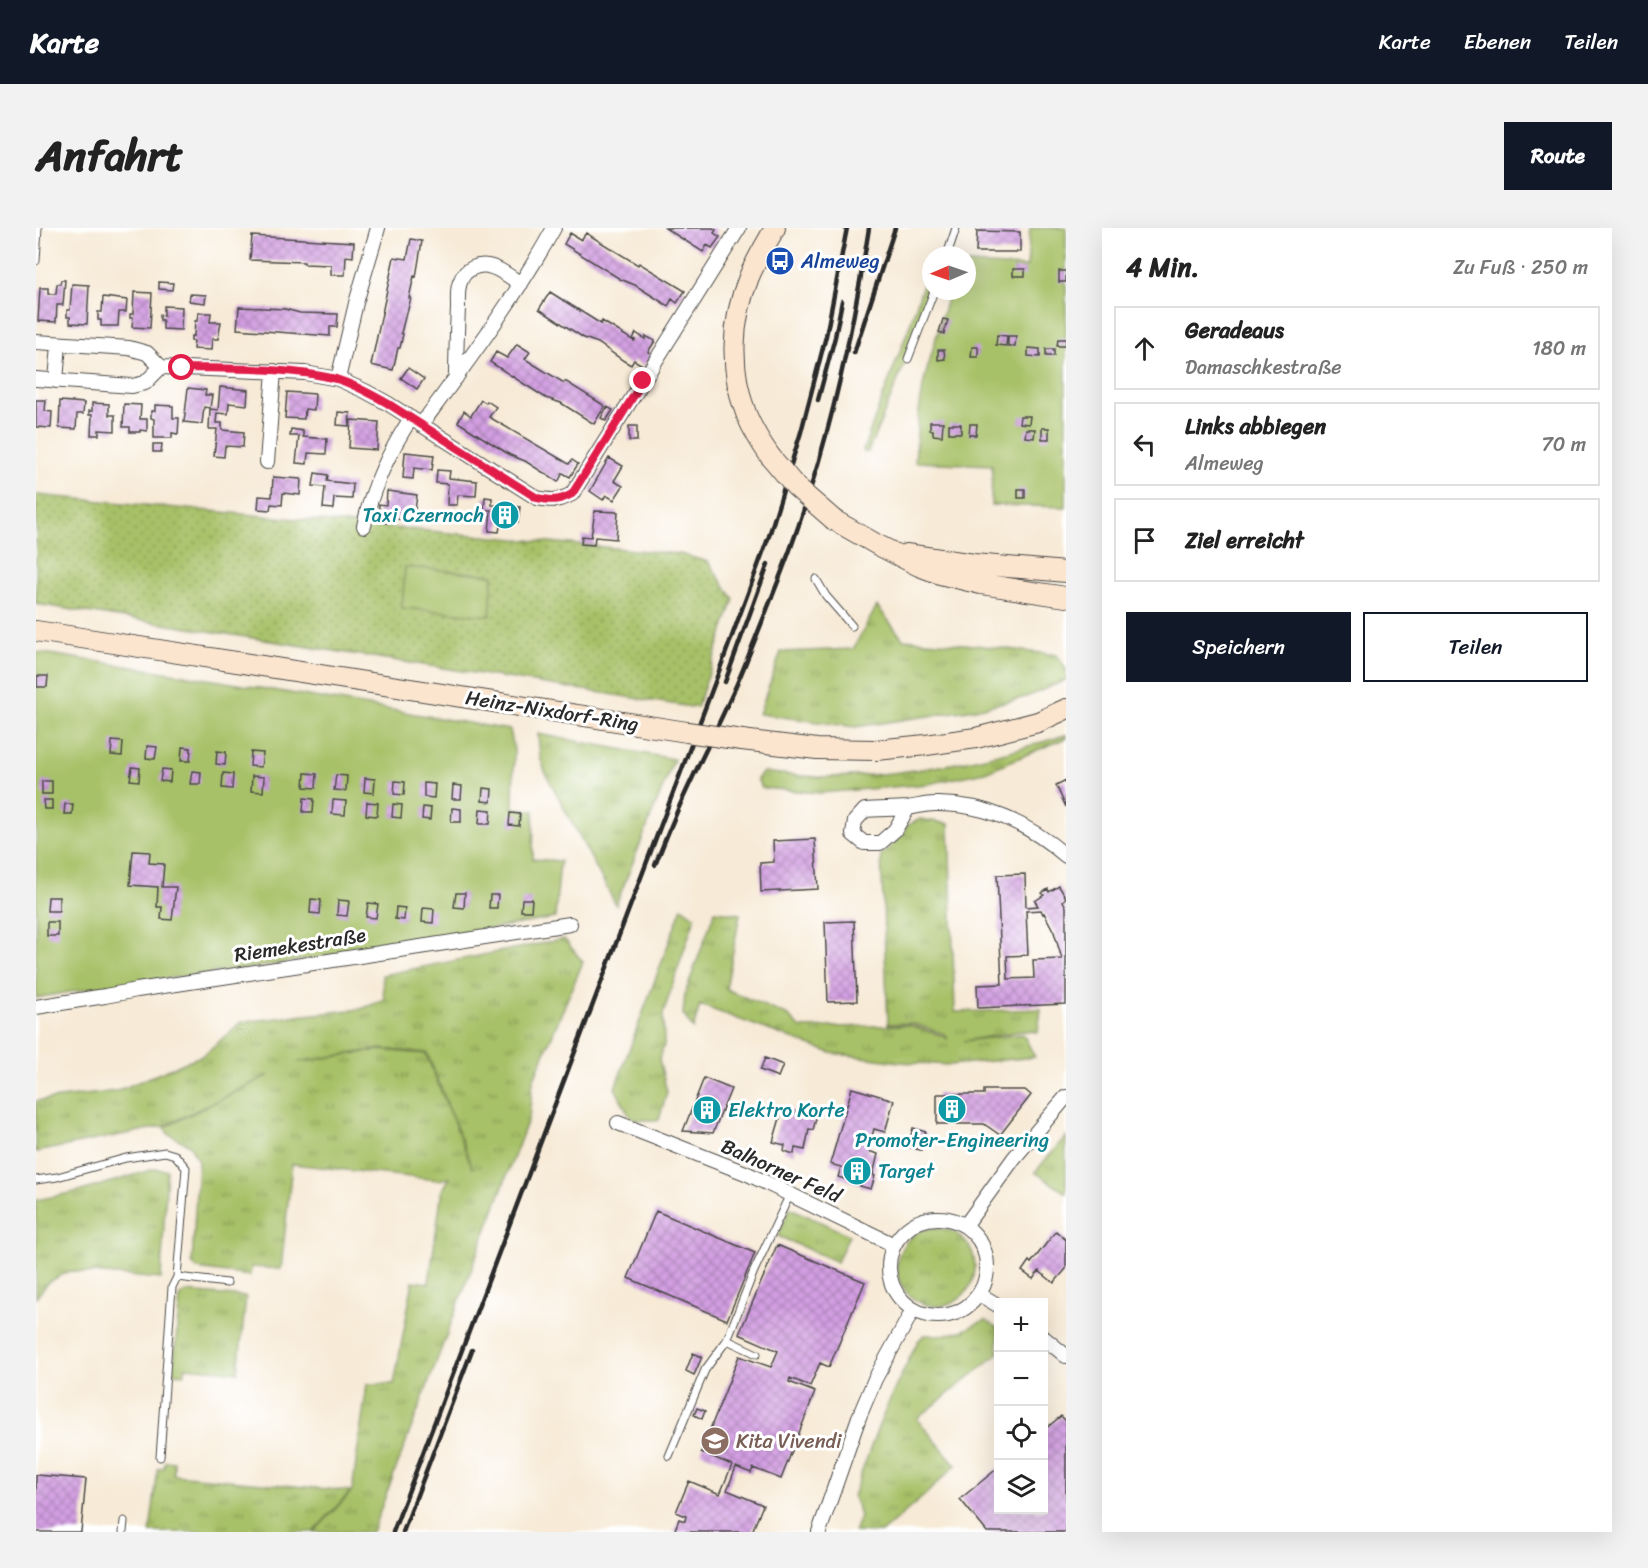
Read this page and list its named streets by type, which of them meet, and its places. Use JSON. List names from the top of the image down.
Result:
{
  "streets": {
    "main road": ["Heinz-Nixdorf-Ring"],
    "street": ["Riemekestraße", "Balhorner Feld"]
  },
  "places": {
    "bus stop": ["Almeweg"],
    "building": [
      "Taxi Czernoch",
      "Promoter-Engineering",
      "Elektro Korte",
      "Target"
    ],
    "school or university": ["Kita Vivendi"]
  },
  "north": "left",
  "page": {
    "header": "Karte",
    "nav": ["Karte", "Ebenen", "Teilen"],
    "title": "Anfahrt",
    "buttons": [
      "Route",
      ["Speichern", "Teilen"]
    ],
    "heading": ["4 Min.", "Zu Fuß · 250 m"],
    "list": [
      ["Geradeaus", "Damaschkestraße", "180 m"],
      ["Links abbiegen", "Almeweg", "70 m"],
      "Ziel erreicht"
    ],
    "map_buttons": ["+", "−"]
  }
}
